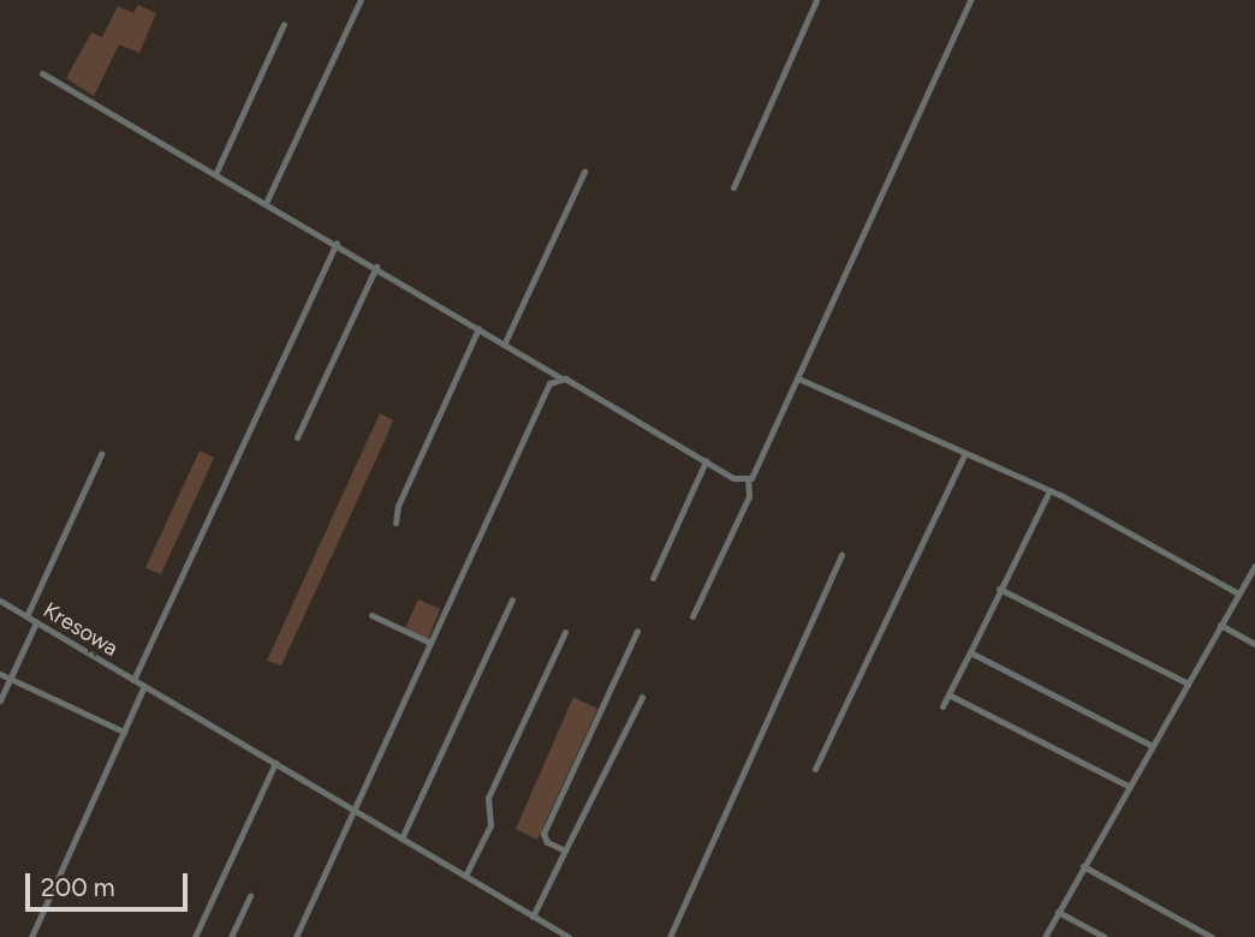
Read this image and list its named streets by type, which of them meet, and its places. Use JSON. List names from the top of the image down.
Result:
{
  "streets": {
    "street": ["Kresowa"]
  },
  "scale_bar": "200 m"
}
